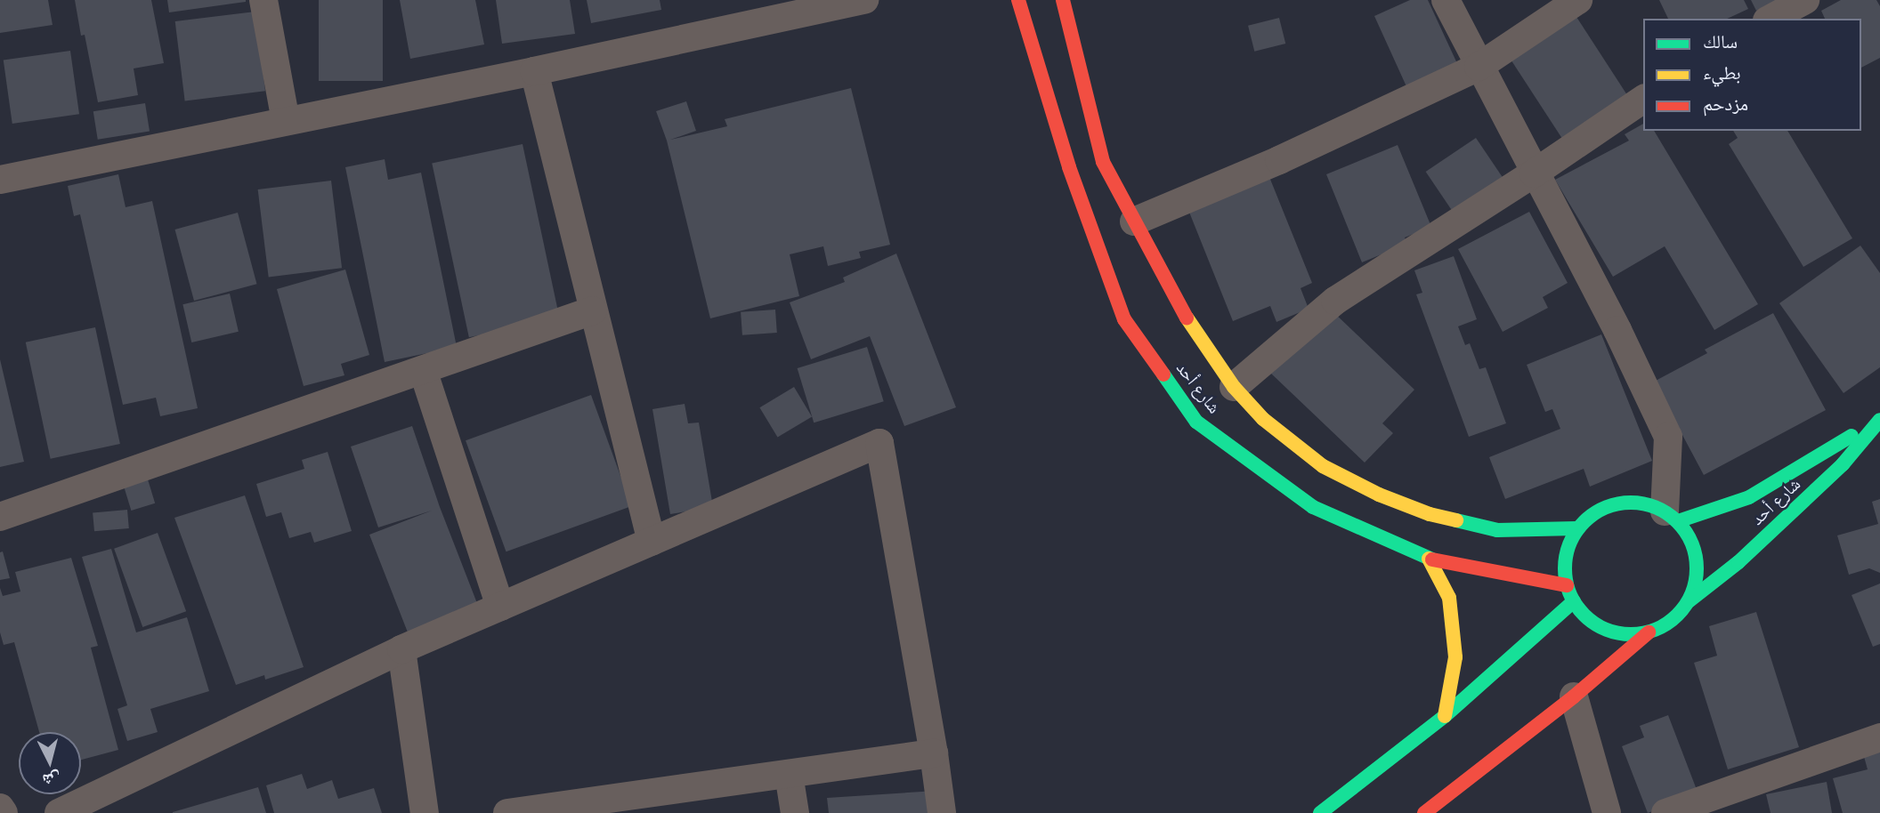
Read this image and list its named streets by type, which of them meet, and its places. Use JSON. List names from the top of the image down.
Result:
{
  "streets": {
    "main road": ["شارع أحد"]
  },
  "legend": ["سالك", "بطيء", "مزدحم"],
  "north": "bottom"
}
